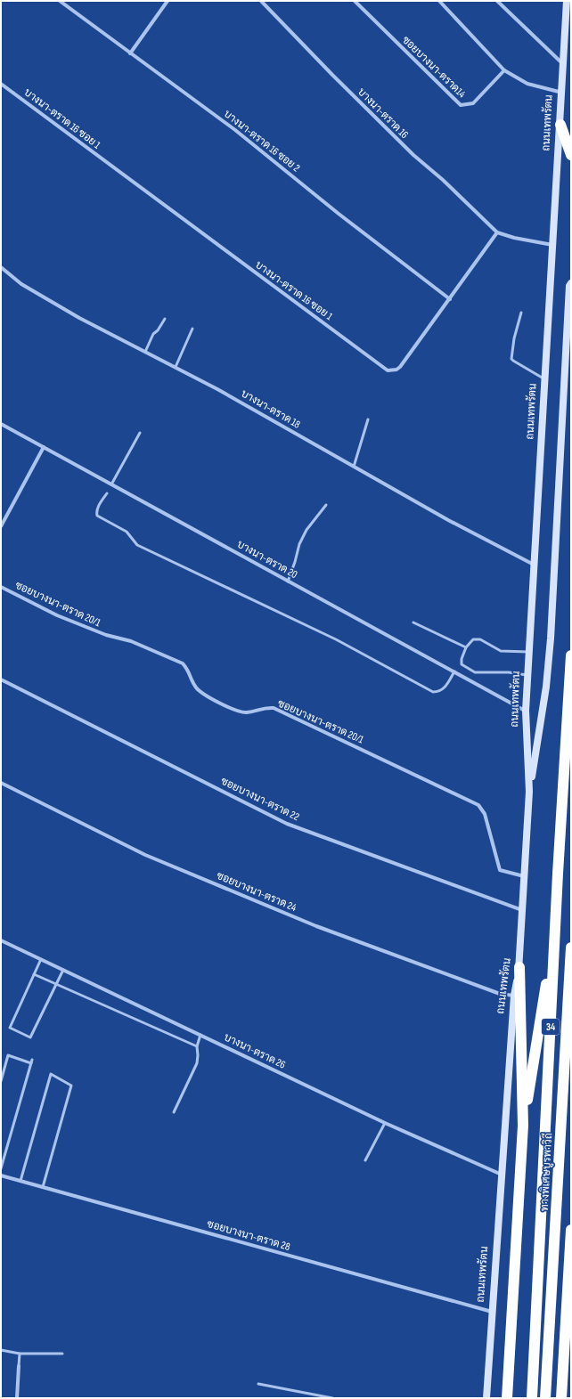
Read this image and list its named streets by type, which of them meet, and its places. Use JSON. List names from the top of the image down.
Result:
{
  "streets": {
    "highway": ["34", "ทางพิเศษบูรพาวิถี"],
    "main road": ["ถนนเทพรัตน"],
    "street": [
      "ซอยบางนา-ตราด14",
      "บางนา-ตราด 16",
      "บางนา-ตราด 16 ซอย 1",
      "บางนา-ตราด 16 ซอย 2",
      "บางนา-ตราด 18",
      "บางนา-ตราด 20",
      "ซอยบางนา-ตราด 20/1",
      "ซอยบางนา-ตราด 22",
      "ซอยบางนา-ตราด 24",
      "บางนา-ตราด 26",
      "ซอยบางนา-ตราด 28"
    ]
  },
  "crossings": [
    ["บางนา-ตราด 16", "บางนา-ตราด 16 ซอย 1"],
    ["บางนา-ตราด 16 ซอย 1", "บางนา-ตราด 16 ซอย 2"],
    ["ถนนเทพรัตน", "บางนา-ตราด 18"],
    ["ถนนเทพรัตน", "บางนา-ตราด 20"],
    ["ถนนเทพรัตน", "ซอยบางนา-ตราด 20/1"],
    ["ถนนเทพรัตน", "ซอยบางนา-ตราด 22"],
    ["ถนนเทพรัตน", "ซอยบางนา-ตราด 24"],
    ["ถนนเทพรัตน", "บางนา-ตราด 26"],
    ["ถนนเทพรัตน", "ซอยบางนา-ตราด 28"]
  ]
}
